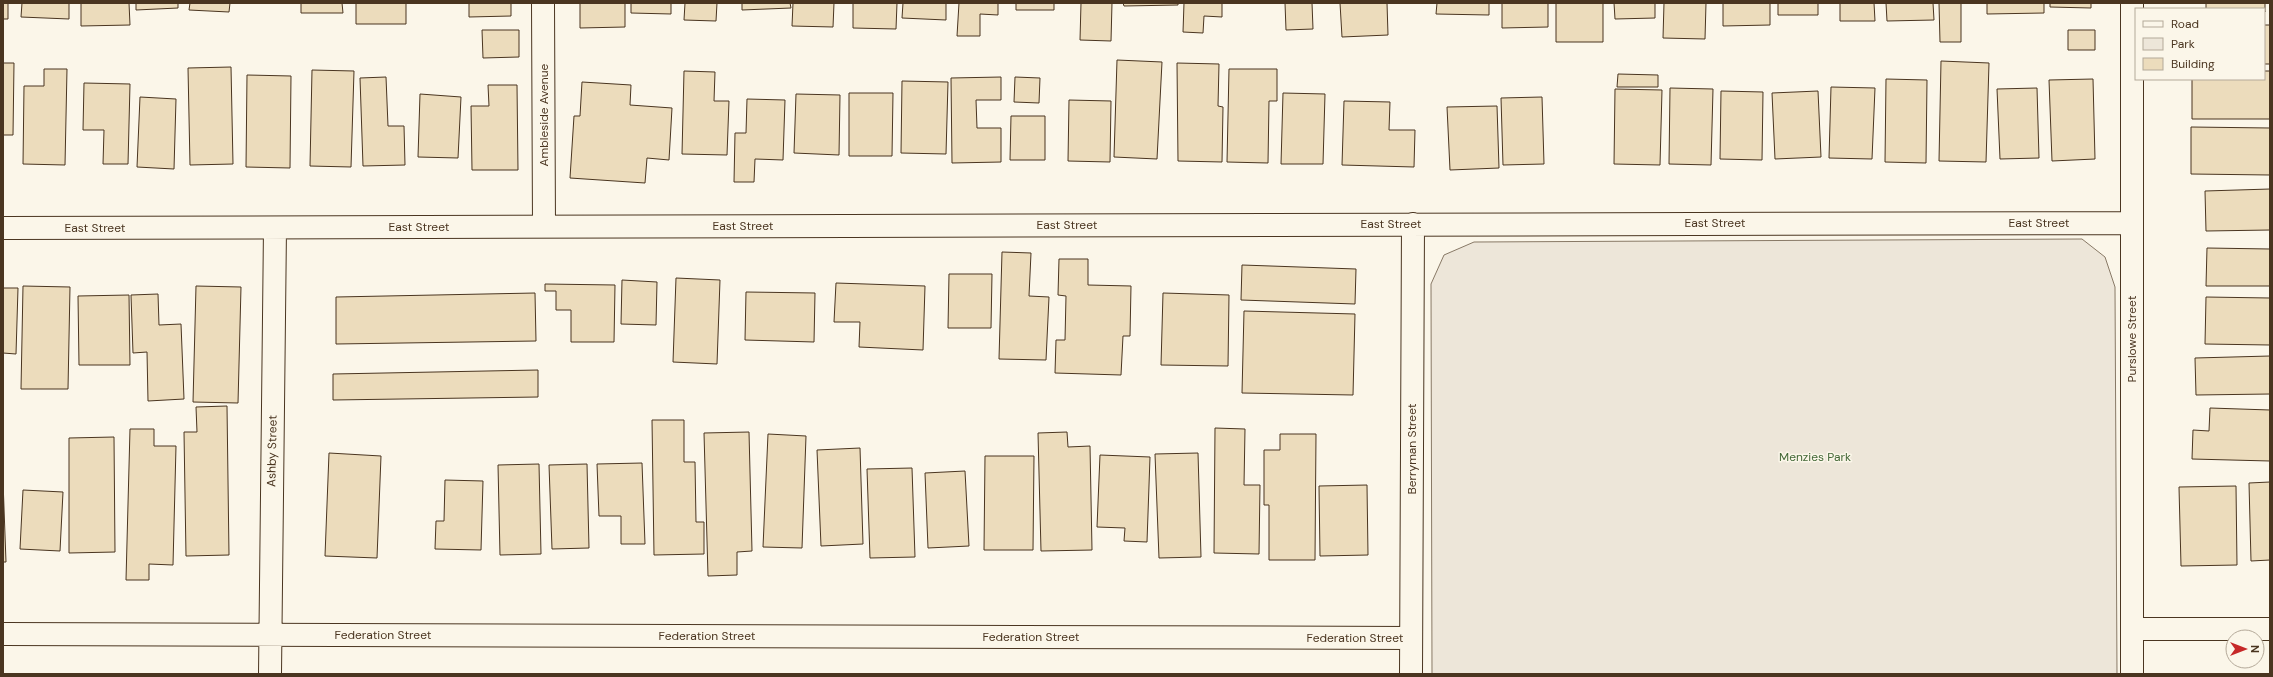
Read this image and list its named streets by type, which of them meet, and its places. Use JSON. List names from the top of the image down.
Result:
{
  "streets": {
    "street": [
      "Ambleside Avenue",
      "East Street",
      "Purslowe Street",
      "Berryman Street",
      "Ashby Street",
      "Federation Street"
    ]
  },
  "crossings": [
    ["Ambleside Avenue", "East Street"],
    ["East Street", "Purslowe Street"],
    ["East Street", "Berryman Street"],
    ["East Street", "Ashby Street"],
    ["Berryman Street", "Federation Street"],
    ["Ashby Street", "Federation Street"]
  ],
  "parks": ["Menzies Park"],
  "legend": ["Road", "Park", "Building"],
  "north": "right"
}
